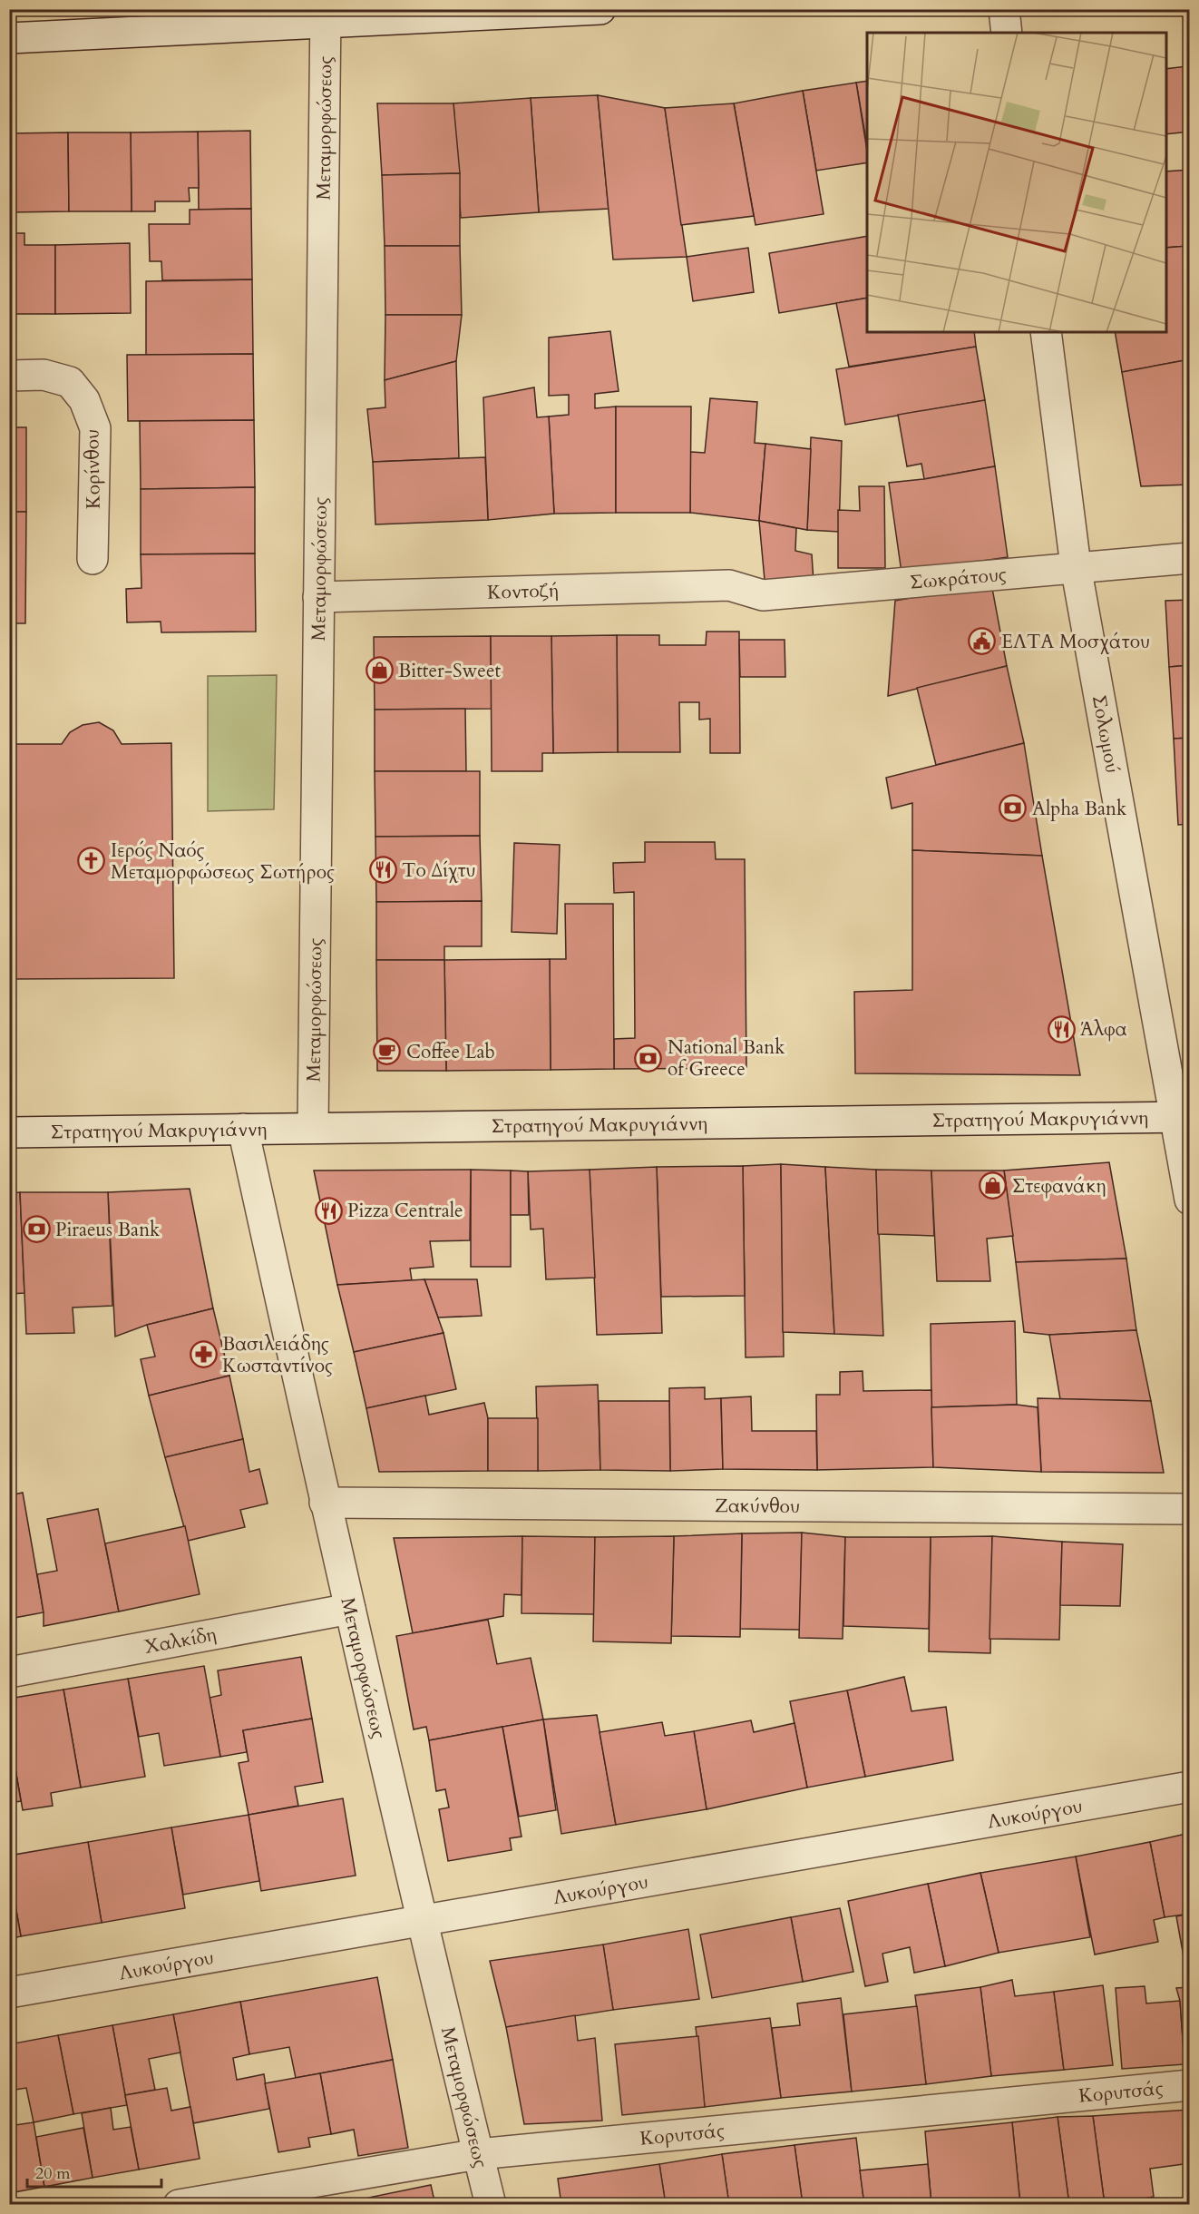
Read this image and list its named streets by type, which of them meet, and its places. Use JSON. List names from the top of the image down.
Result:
{
  "streets": {
    "street": [
      "Μεταμορφώσεως",
      "Κορίνθου",
      "Σωκράτους",
      "Κοντοζή",
      "Σολωμού",
      "Στρατηγού Μακρυγιάννη",
      "Ζακύνθου",
      "Χαλκίδη",
      "Λυκούργου",
      "Κορυτσάς"
    ]
  },
  "crossings": [
    ["Μεταμορφώσεως", "Κοντοζή"],
    ["Μεταμορφώσεως", "Στρατηγού Μακρυγιάννη"],
    ["Μεταμορφώσεως", "Ζακύνθου"],
    ["Μεταμορφώσεως", "Χαλκίδη"],
    ["Μεταμορφώσεως", "Λυκούργου"],
    ["Μεταμορφώσεως", "Κορυτσάς"],
    ["Σωκράτους", "Κοντοζή"],
    ["Σωκράτους", "Σολωμού"],
    ["Σολωμού", "Στρατηγού Μακρυγιάννη"]
  ],
  "places": {
    "public building": ["ΕΛΤΑ Μοσχάτου"],
    "shop": ["Bitter-Sweet", "Στεφανάκη"],
    "bank": ["Alpha Bank", "National Bank of Greece", "Piraeus Bank"],
    "church": ["Ιερός Ναός Μεταμορφώσεως Σωτήρος"],
    "restaurant": ["Το Δίχτυ", "Άλφα", "Pizza Centrale"],
    "cafe": ["Coffee Lab"],
    "pharmacy": ["Βασιλειάδης Κωσταντίνος"]
  },
  "scale_bar": "20 m"
}
